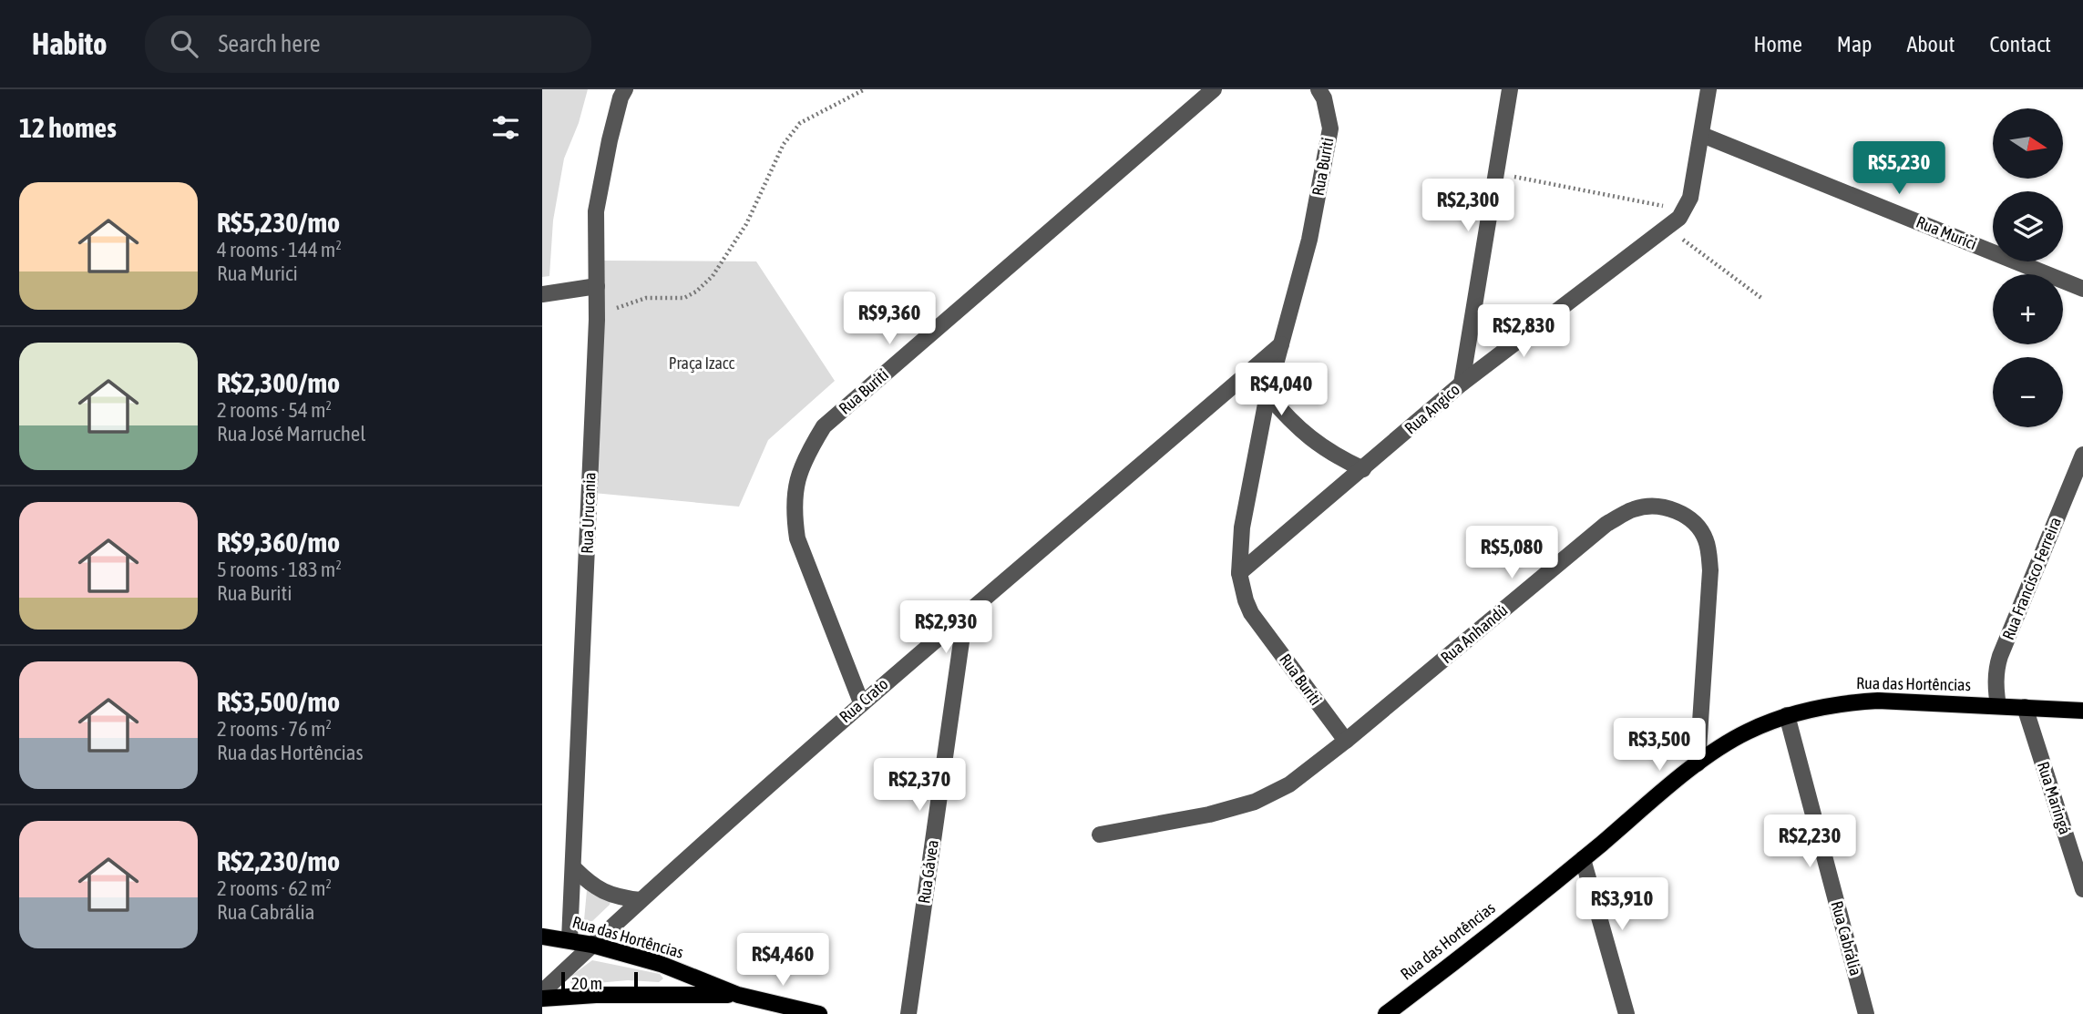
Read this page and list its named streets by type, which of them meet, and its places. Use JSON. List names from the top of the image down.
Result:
{
  "streets": {
    "main road": ["Rua das Hortências"],
    "street": [
      "Rua Buriti",
      "Rua Murici",
      "Rua Angico",
      "Rua Urucania",
      "Rua Francisco Ferreira",
      "Rua Anhandú",
      "Rua Crato",
      "Rua Maringá",
      "Rua Gávea",
      "Rua Cabrália"
    ]
  },
  "crossings": [
    ["Rua Buriti", "Rua Angico"],
    ["Rua Buriti", "Rua Anhandú"],
    ["Rua Buriti", "Rua Crato"],
    ["Rua Urucania", "Rua das Hortências"],
    ["Rua Francisco Ferreira", "Rua das Hortências"],
    ["Rua Anhandú", "Rua das Hortências"],
    ["Rua das Hortências", "Rua Crato"],
    ["Rua das Hortências", "Rua Maringá"],
    ["Rua das Hortências", "Rua Cabrália"],
    ["Rua Crato", "Rua Gávea"]
  ],
  "parks": ["Praça Izacc"],
  "scale_bar": "20 m",
  "north": "right",
  "page": {
    "header": "Habito",
    "search": "Search here",
    "nav": [
      "Home",
      "Map",
      "About",
      "Contact"
    ],
    "heading": "12 homes",
    "map_buttons": ["+", "−"],
    "price": [
      "R$5,230",
      "R$2,300",
      "R$9,360",
      "R$2,830",
      "R$4,040",
      "R$5,080",
      "R$2,930",
      "R$3,500",
      "R$2,370",
      "R$2,230",
      "R$3,910",
      "R$4,460"
    ],
    "list": [
      {
        "name": "R$5,230/mo",
        "note": "4 rooms · 144 m² · Rua Murici"
      },
      {
        "name": "R$2,300/mo",
        "note": "2 rooms · 54 m² · Rua José Marruchel"
      },
      {
        "name": "R$9,360/mo",
        "note": "5 rooms · 183 m² · Rua Buriti"
      },
      {
        "name": "R$3,500/mo",
        "note": "2 rooms · 76 m² · Rua das Hortências"
      },
      {
        "name": "R$2,230/mo",
        "note": "2 rooms · 62 m² · Rua Cabrália"
      }
    ],
    "scale": "20 m"
  }
}
